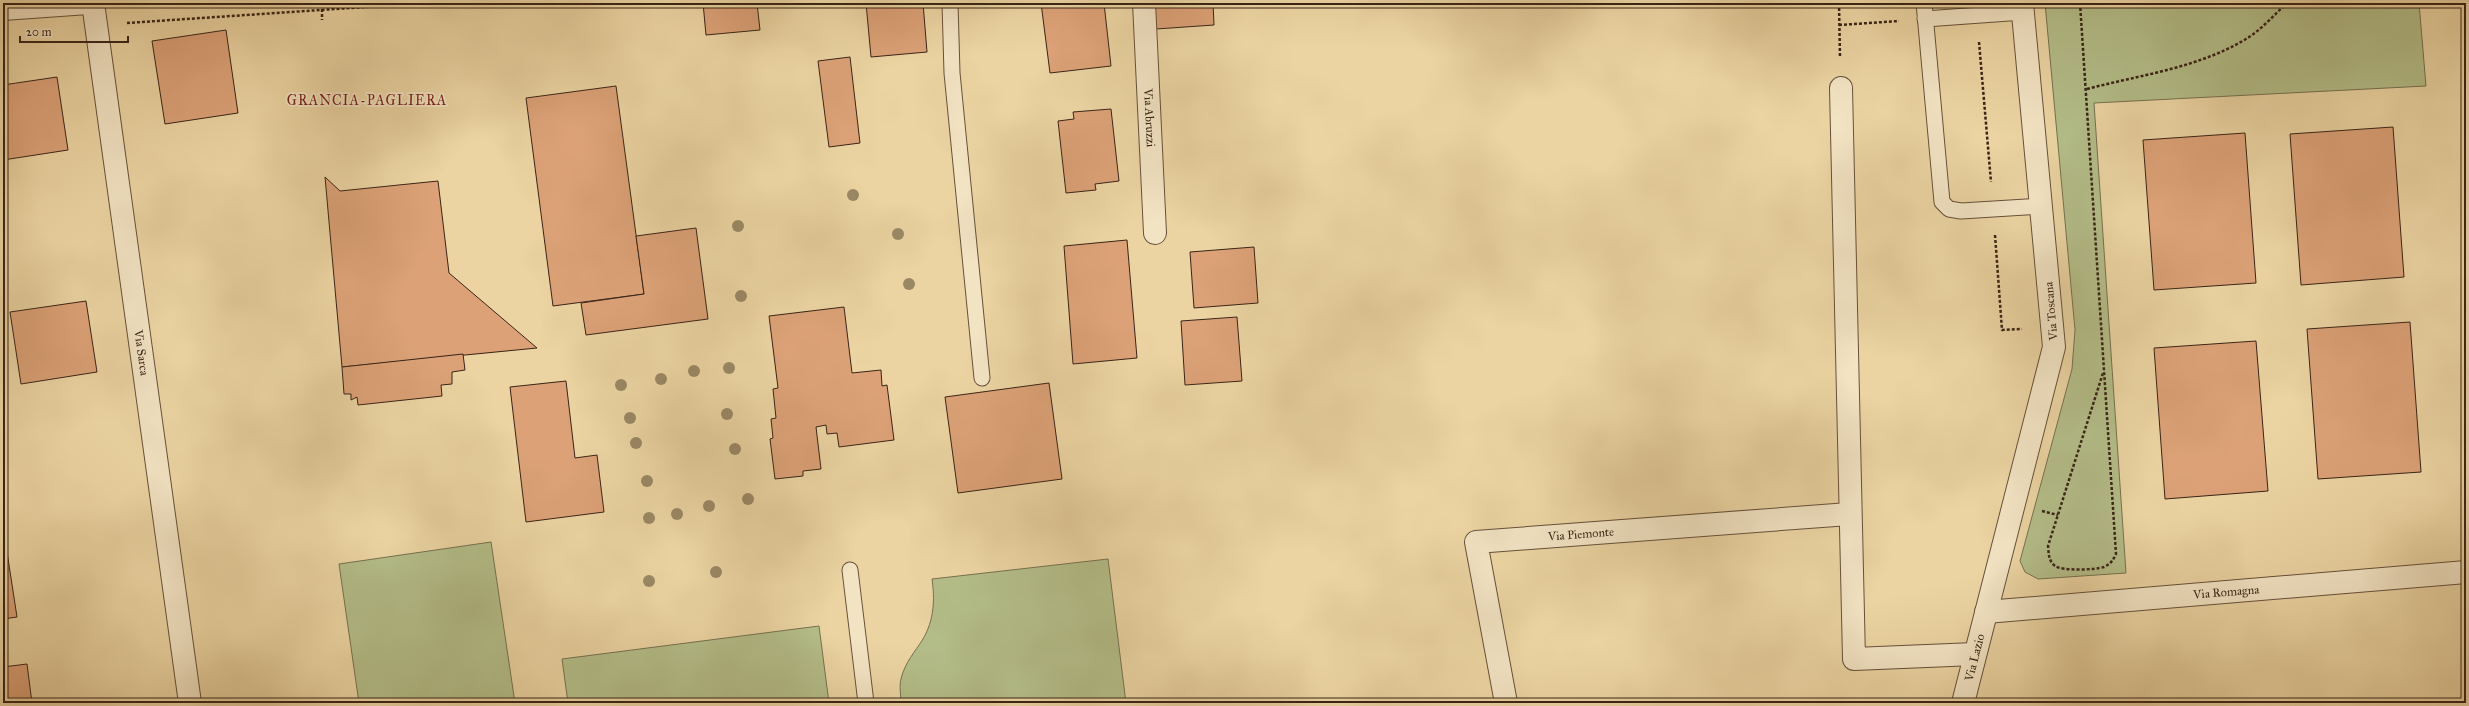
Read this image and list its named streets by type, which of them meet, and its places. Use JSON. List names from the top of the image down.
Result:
{
  "streets": {
    "street": [
      "Via Abruzzi",
      "Via Toscana",
      "Via Sarca",
      "Via Piemonte",
      "Via Romagna",
      "Via Lazio"
    ]
  },
  "crossings": [
    ["Via Toscana", "Via Romagna"],
    ["Via Toscana", "Via Lazio"],
    ["Via Romagna", "Via Lazio"]
  ],
  "districts": ["GRANCIA-PAGLIERA"],
  "scale_bar": "20 m"
}
